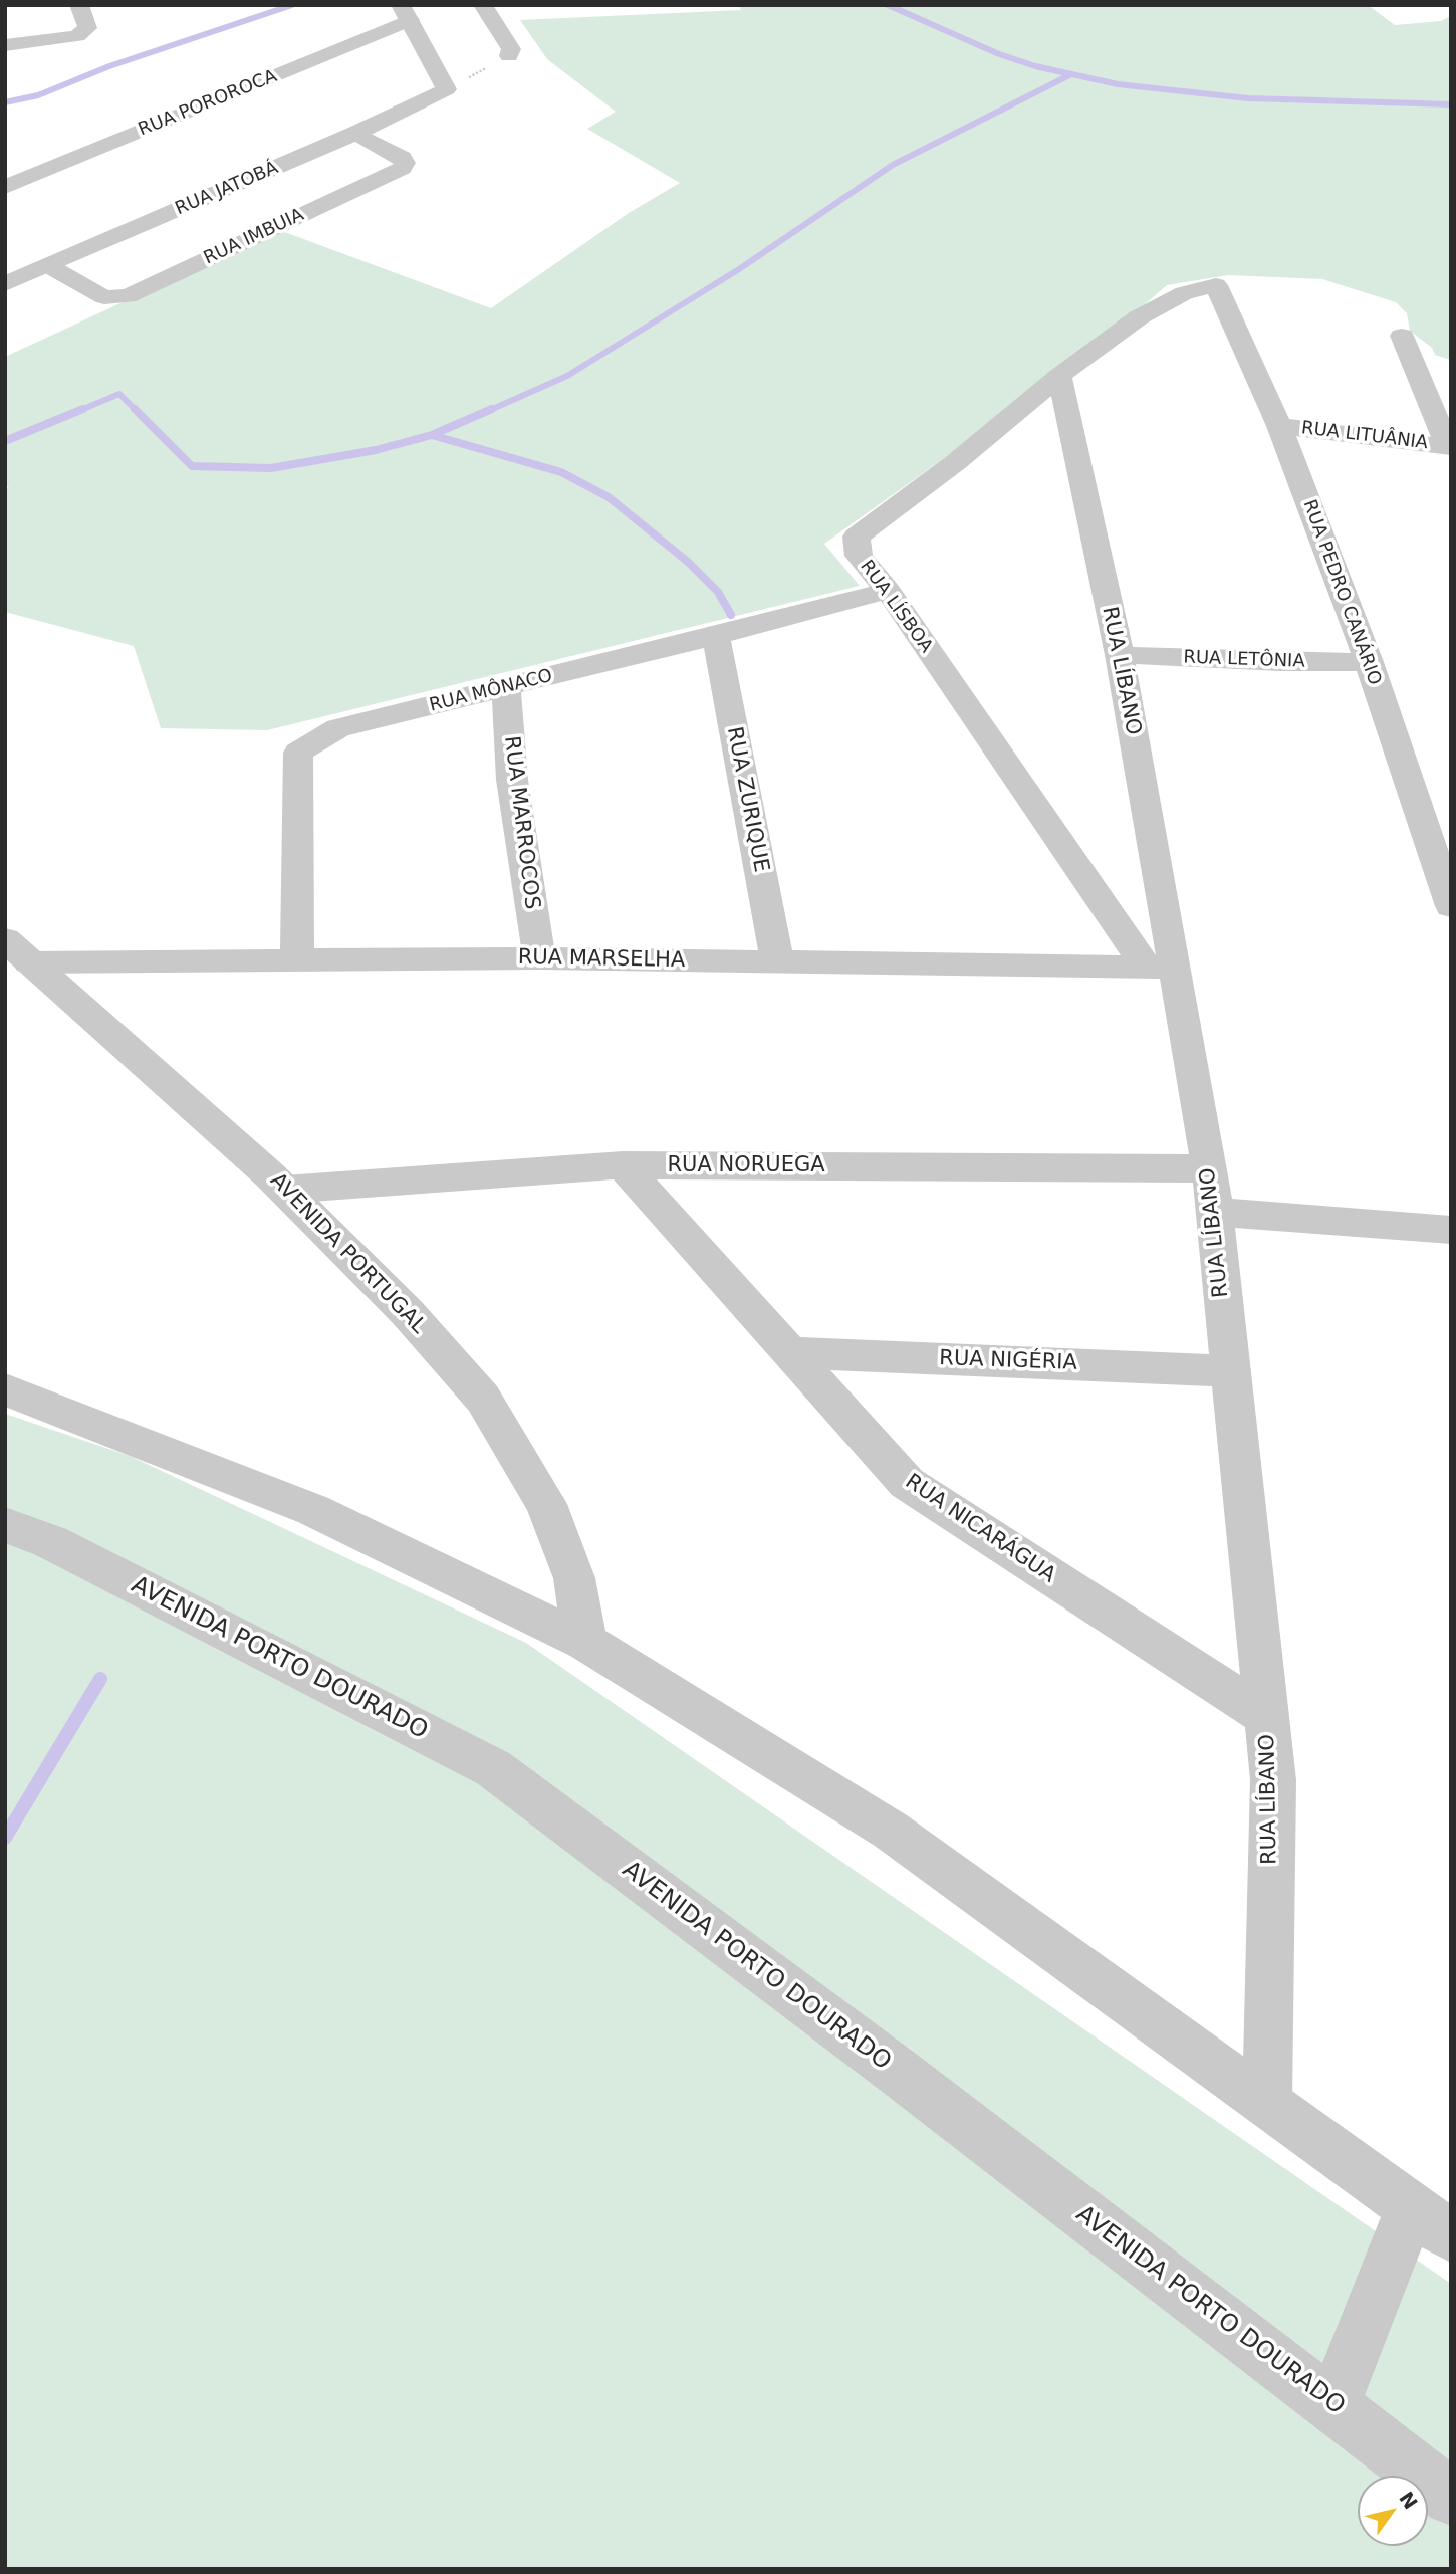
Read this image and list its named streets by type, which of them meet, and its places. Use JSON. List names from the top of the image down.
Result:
{
  "streets": {
    "street": [
      "RUA POROROCA",
      "RUA JATOBÁ",
      "RUA IMBUIA",
      "RUA LITUÂNIA",
      "RUA PEDRO CANÁRIO",
      "RUA LÍSBOA",
      "RUA LETÔNIA",
      "RUA LÍBANO",
      "RUA MÔNACO",
      "RUA ZURIQUE",
      "RUA MARROCOS",
      "RUA MARSELHA",
      "RUA NORUEGA",
      "AVENIDA PORTUGAL",
      "RUA NIGÉRIA",
      "RUA NICARÁGUA",
      "AVENIDA PORTO DOURADO"
    ]
  },
  "crossings": [
    ["RUA JATOBÁ", "RUA IMBUIA"],
    ["RUA LITUÂNIA", "RUA PEDRO CANÁRIO"],
    ["RUA PEDRO CANÁRIO", "RUA LÍSBOA"],
    ["RUA PEDRO CANÁRIO", "RUA LETÔNIA"],
    ["RUA LÍSBOA", "RUA LÍBANO"],
    ["RUA LÍSBOA", "RUA MÔNACO"],
    ["RUA LÍSBOA", "RUA MARSELHA"],
    ["RUA LETÔNIA", "RUA LÍBANO"],
    ["RUA LÍBANO", "RUA MARSELHA"],
    ["RUA LÍBANO", "RUA NORUEGA"],
    ["RUA LÍBANO", "RUA NIGÉRIA"],
    ["RUA LÍBANO", "RUA NICARÁGUA"],
    ["RUA MÔNACO", "RUA ZURIQUE"],
    ["RUA MÔNACO", "RUA MARROCOS"],
    ["RUA MÔNACO", "RUA MARSELHA"],
    ["RUA ZURIQUE", "RUA MARSELHA"],
    ["RUA MARROCOS", "RUA MARSELHA"],
    ["RUA MARSELHA", "AVENIDA PORTUGAL"],
    ["RUA NORUEGA", "AVENIDA PORTUGAL"],
    ["RUA NORUEGA", "RUA NICARÁGUA"],
    ["RUA NIGÉRIA", "RUA NICARÁGUA"]
  ],
  "north": "top right"
}
